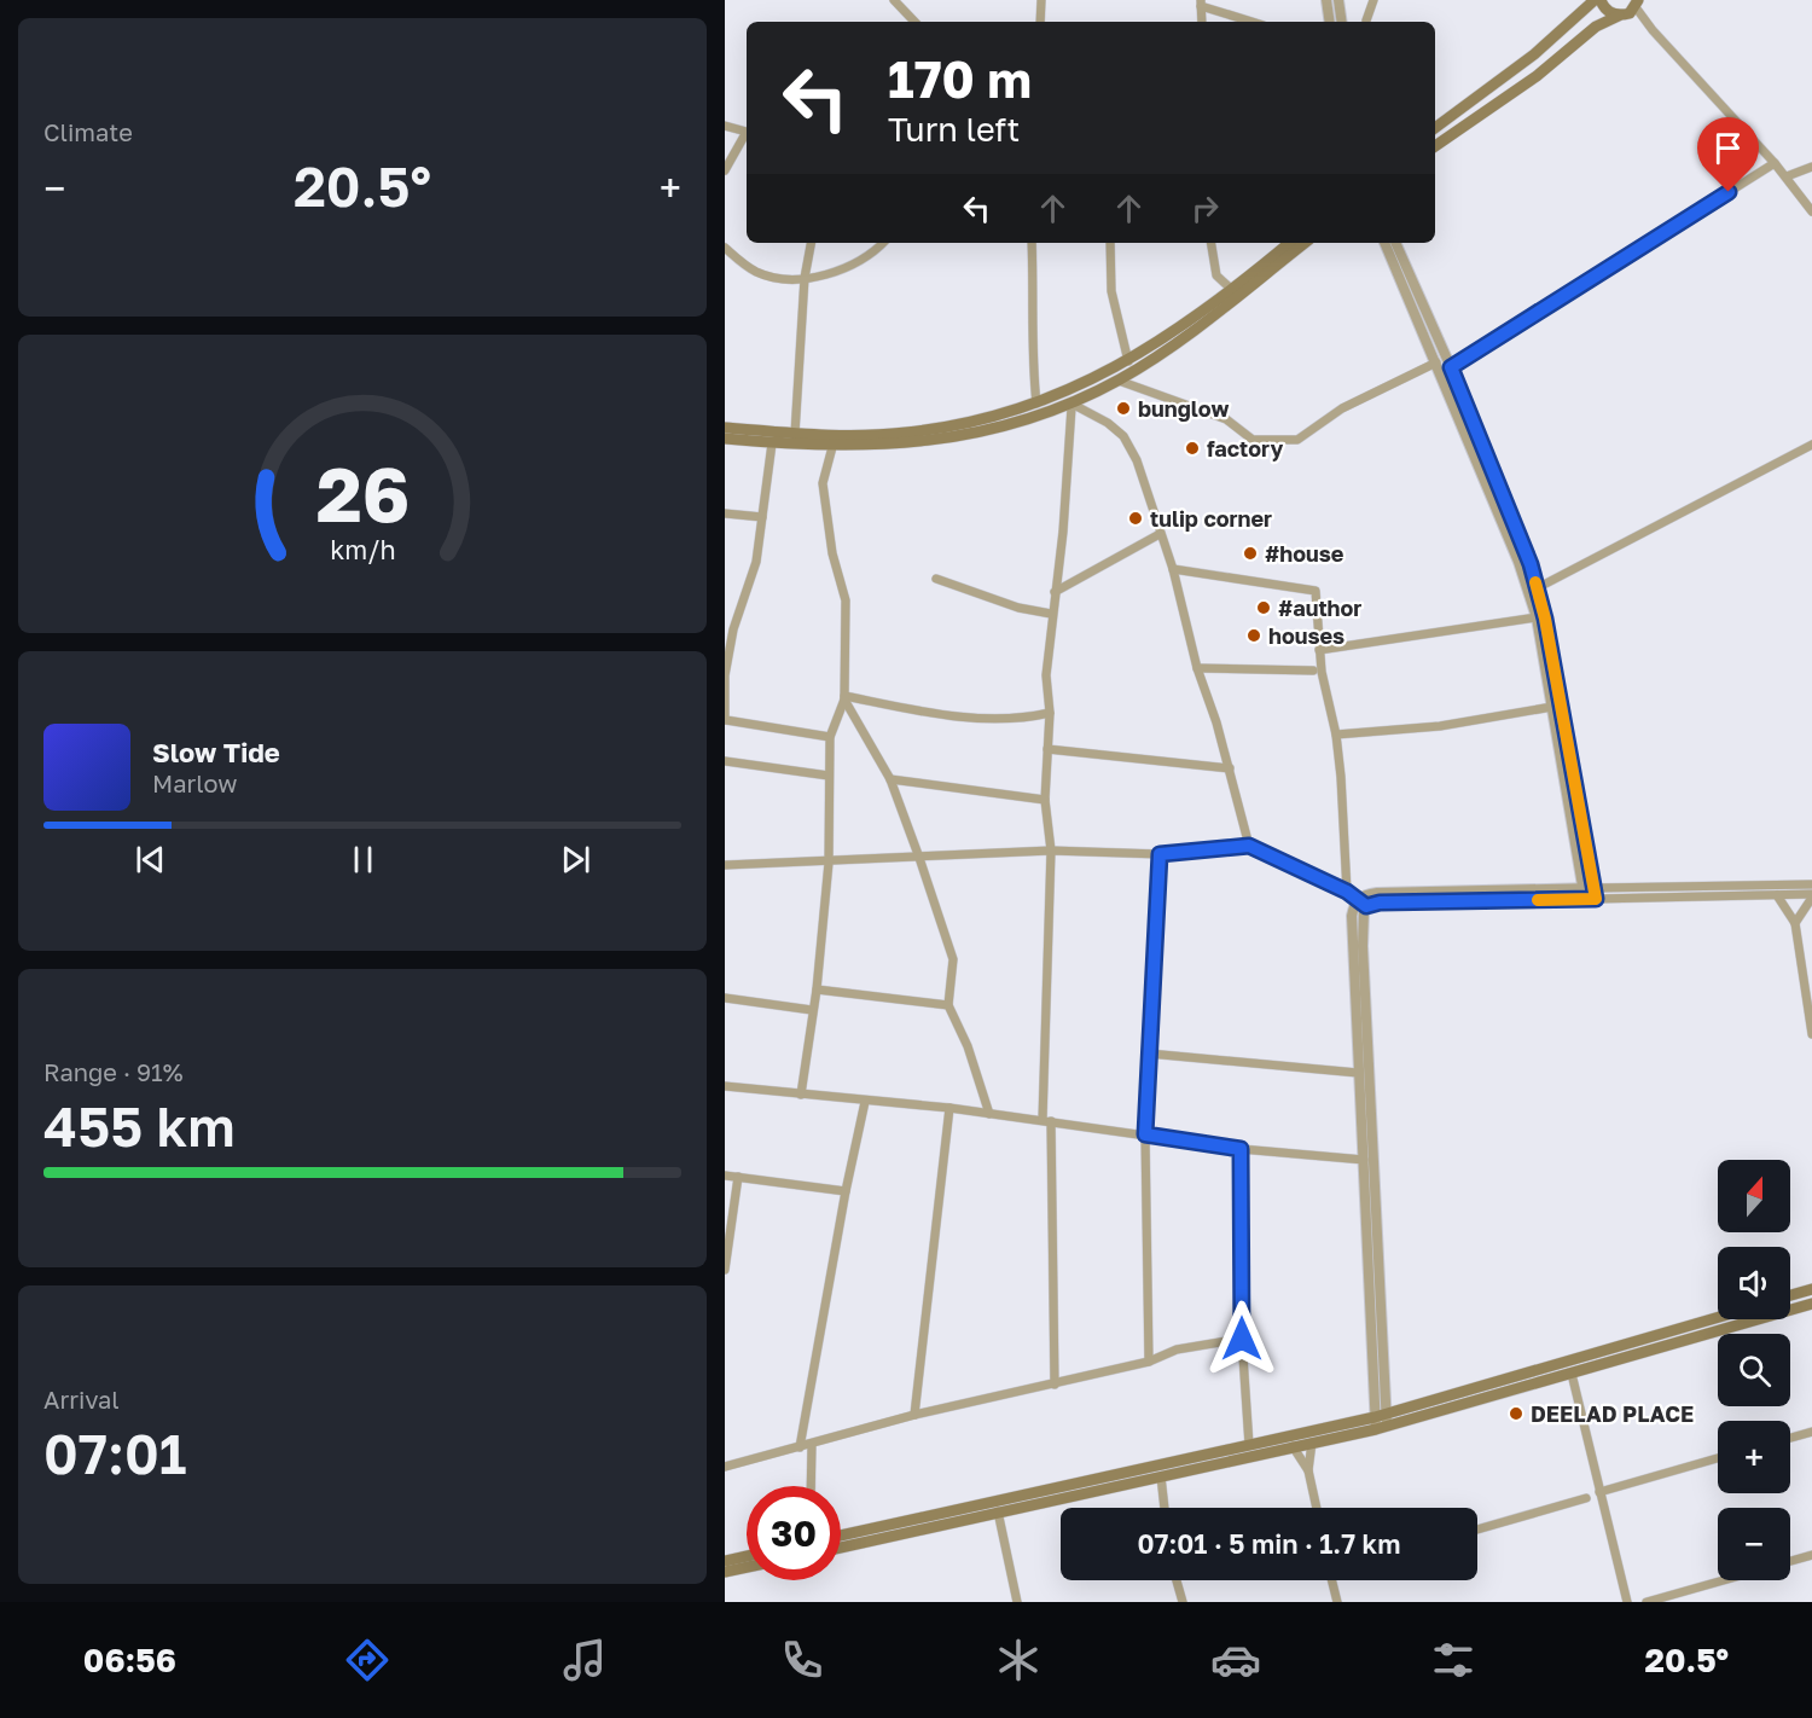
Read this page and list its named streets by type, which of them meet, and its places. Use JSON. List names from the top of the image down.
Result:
{
  "places": [
    "bunglow",
    "factory",
    "tulip corner",
    "#house",
    "#author",
    "houses",
    "DEELAD PLACE"
  ],
  "north": "top",
  "page": {
    "tile": [
      "Climate",
      ["Range · 91%", "455 km"],
      ["Arrival", "07:01"]
    ],
    "turn": ["170 m", "Turn left"],
    "heat": ["−", "20.5°", "+"],
    "song": ["Slow Tide", "Marlow"],
    "map_buttons": ["+", "−"],
    "limit": "30",
    "trip": "07:01 · 5 min · 1.7 km",
    "tabs": ["06:56", "20.5°"],
    "gauge": ["26", "km/h"]
  }
}
